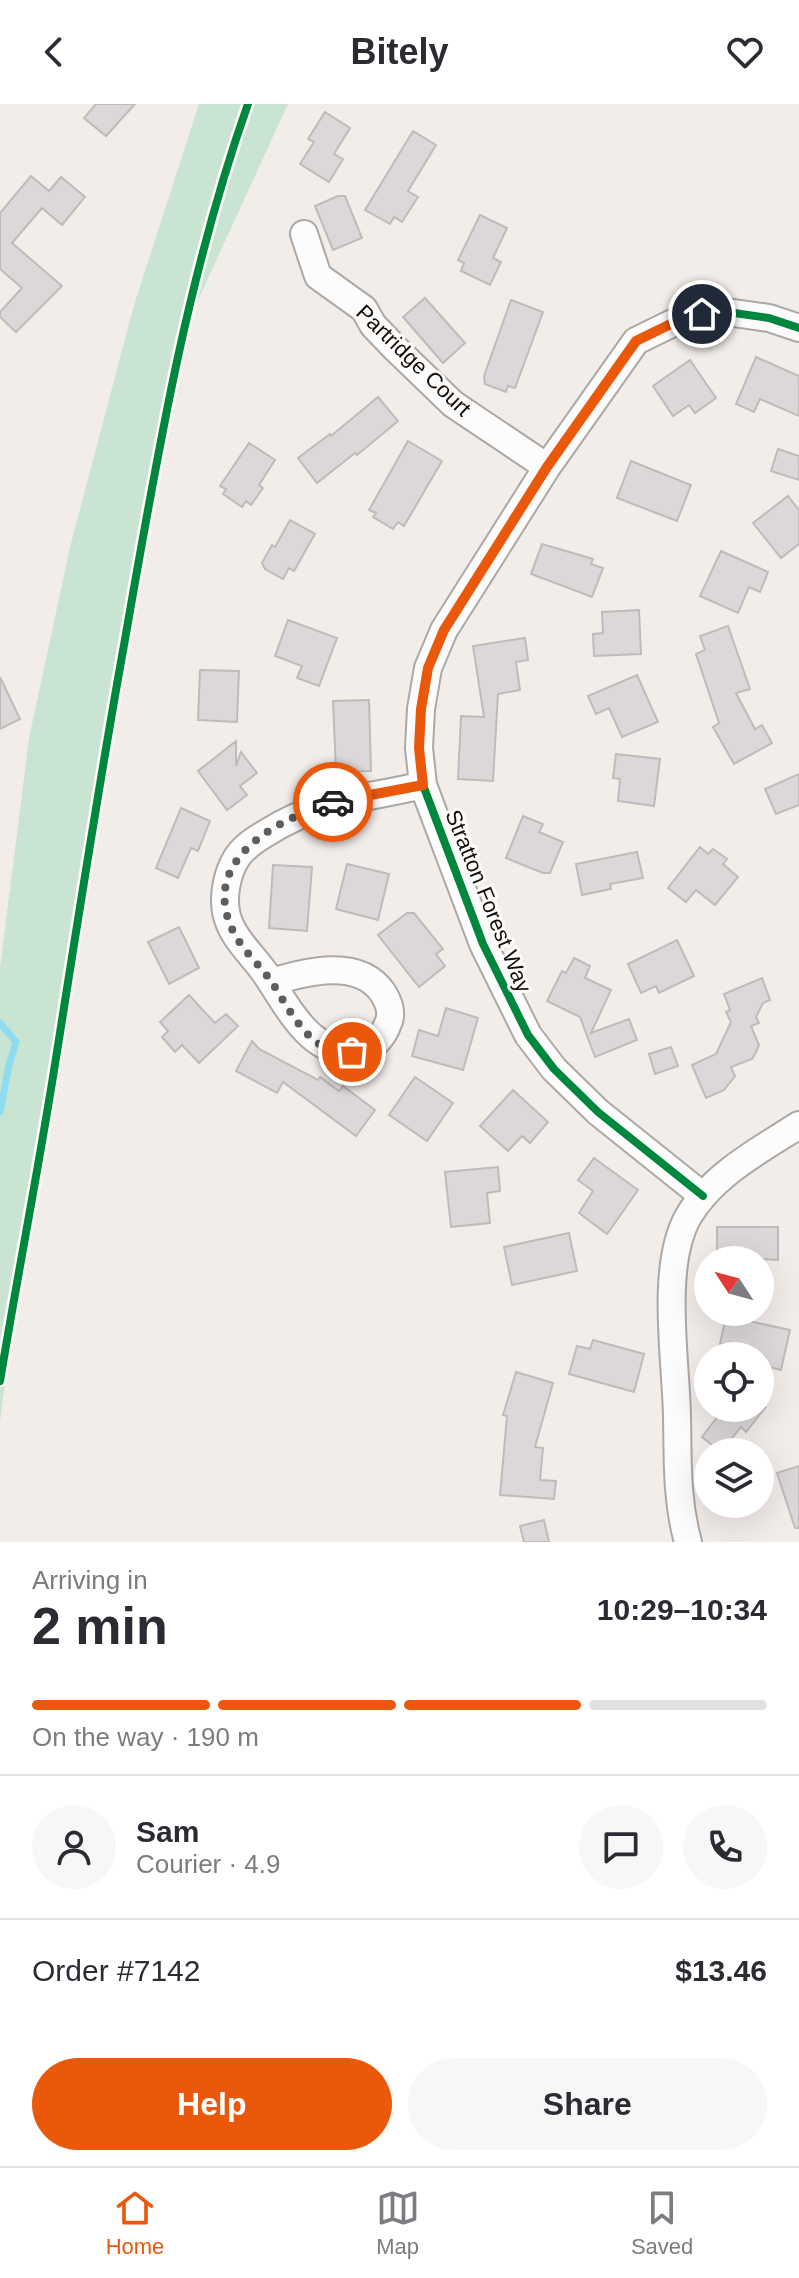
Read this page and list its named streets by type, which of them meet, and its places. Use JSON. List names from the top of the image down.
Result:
{
  "streets": {
    "street": ["Partridge Court", "Stratton Forest Way"]
  },
  "crossings": [
    ["Partridge Court", "Stratton Forest Way"]
  ],
  "north": "top left",
  "page": {
    "header": "Bitely",
    "heading": ["2 min", "Arriving in", "10:29–10:34"],
    "panel": [
      "Sam",
      "Courier · 4.9",
      "Order #7142",
      "$13.46"
    ],
    "bar": "On the way · 190 m",
    "buttons": ["Help", "Share"],
    "tabs": ["Home", "Map", "Saved"]
  }
}
